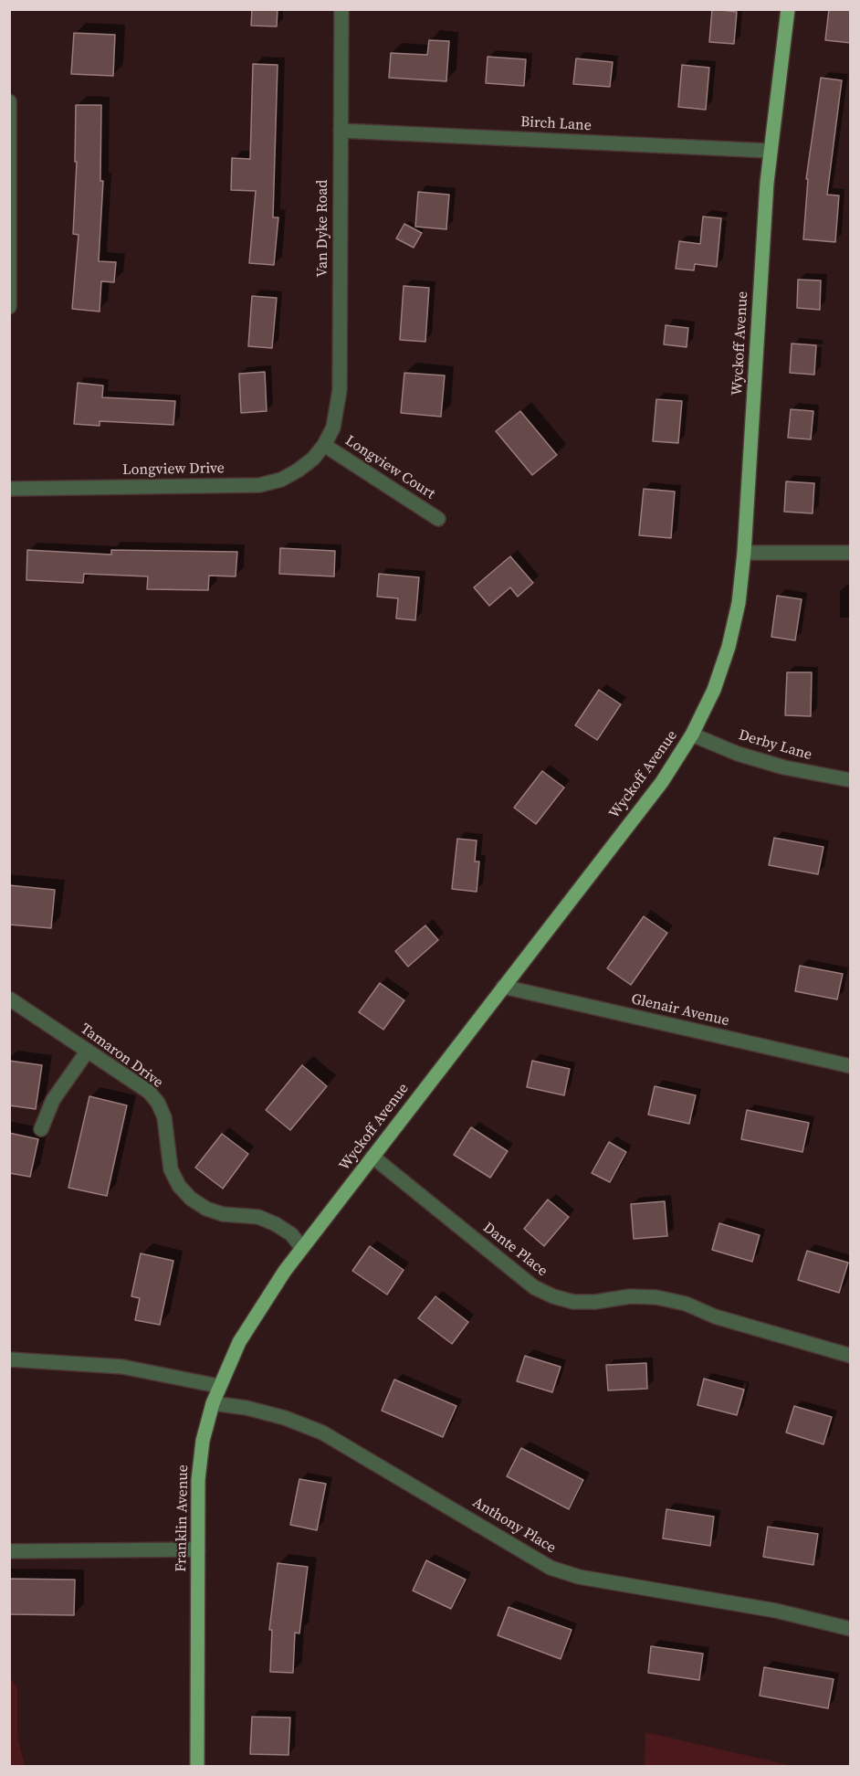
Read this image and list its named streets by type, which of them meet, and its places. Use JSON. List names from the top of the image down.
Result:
{
  "streets": {
    "main road": ["Wyckoff Avenue", "Franklin Avenue"],
    "street": [
      "Birch Lane",
      "Van Dyke Road",
      "Longview Court",
      "Longview Drive",
      "Derby Lane",
      "Glenair Avenue",
      "Tamaron Drive",
      "Dante Place",
      "Anthony Place"
    ]
  },
  "crossings": [
    ["Birch Lane", "Van Dyke Road"],
    ["Birch Lane", "Wyckoff Avenue"],
    ["Van Dyke Road", "Longview Court"],
    ["Van Dyke Road", "Longview Drive"],
    ["Wyckoff Avenue", "Derby Lane"],
    ["Wyckoff Avenue", "Glenair Avenue"],
    ["Wyckoff Avenue", "Tamaron Drive"],
    ["Wyckoff Avenue", "Dante Place"],
    ["Wyckoff Avenue", "Franklin Avenue"],
    ["Longview Court", "Longview Drive"],
    ["Franklin Avenue", "Anthony Place"]
  ]
}
